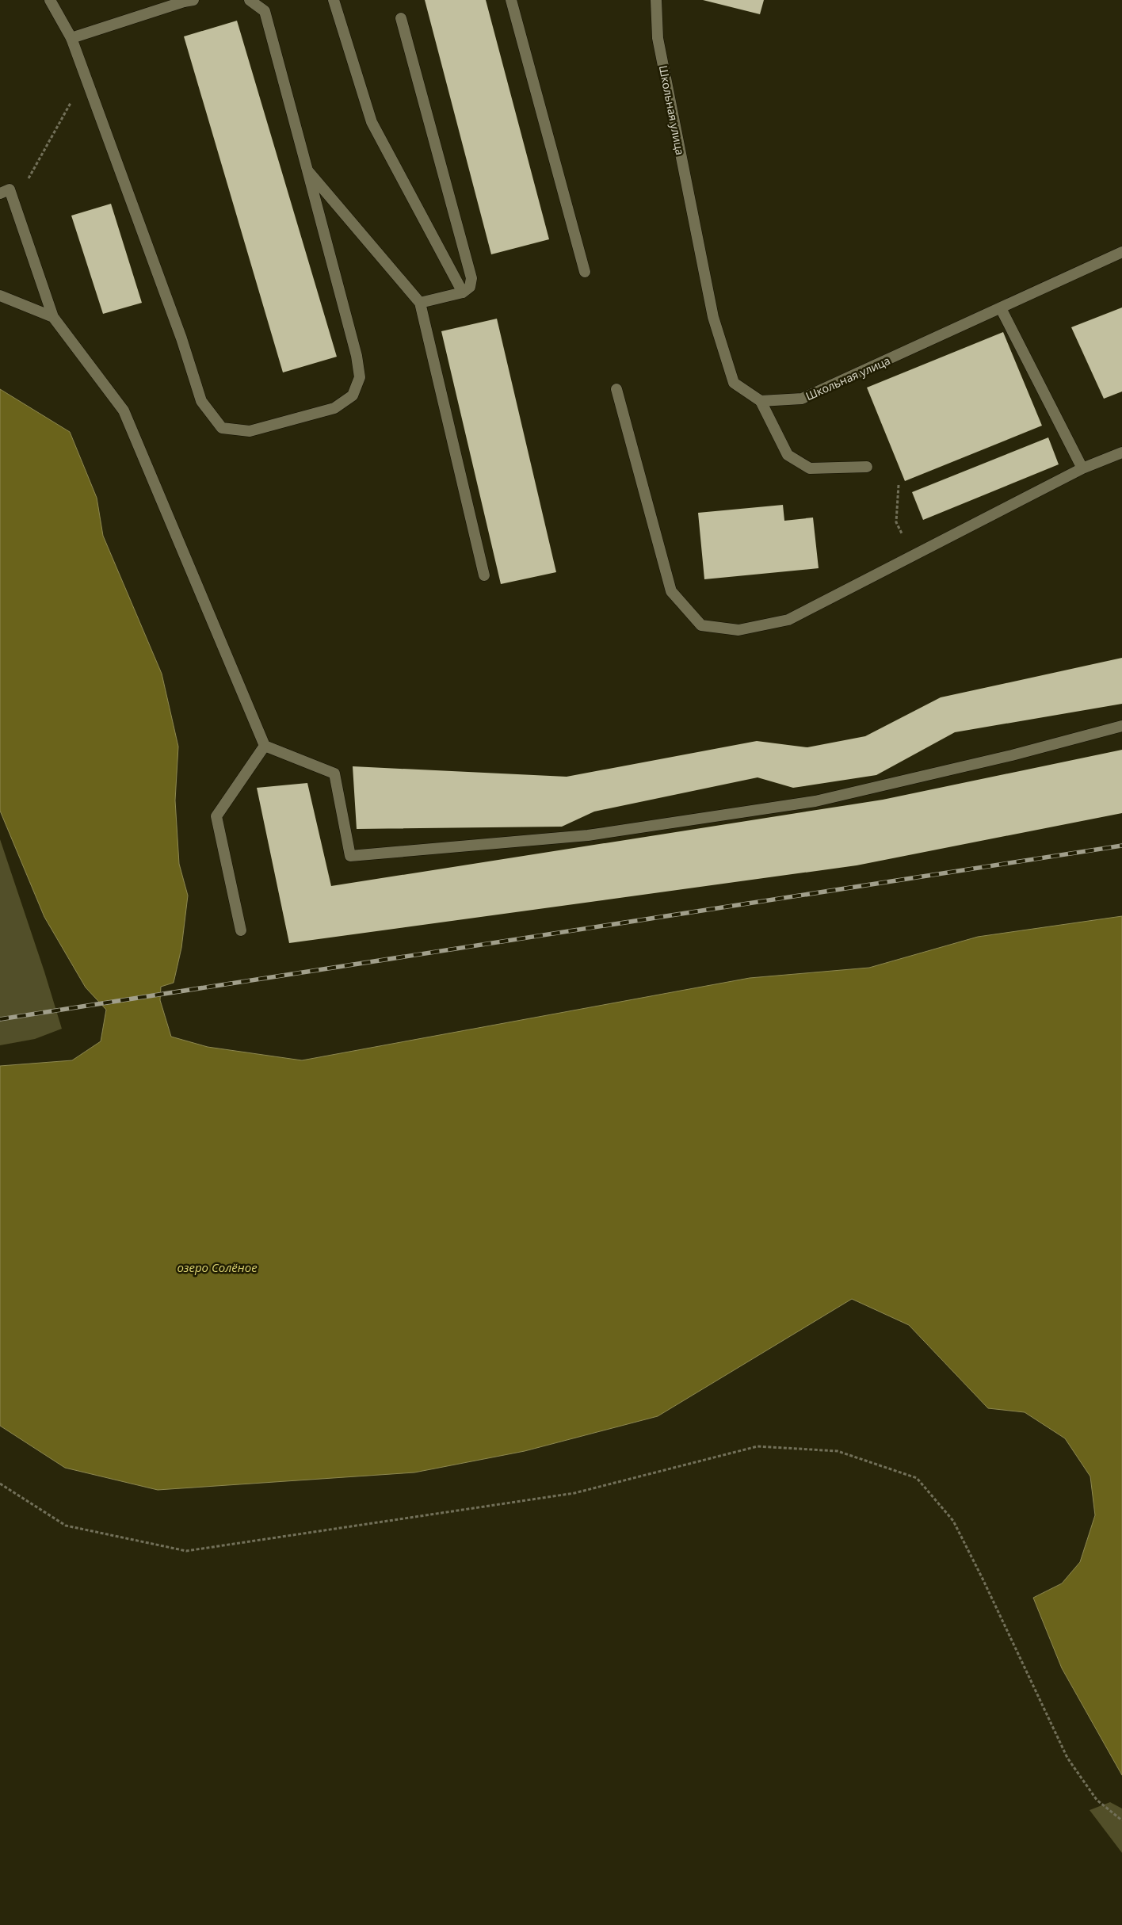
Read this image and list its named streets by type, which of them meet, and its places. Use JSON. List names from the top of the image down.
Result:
{
  "streets": {
    "street": ["Школьная улица"]
  },
  "water": ["озеро Солёное"]
}
